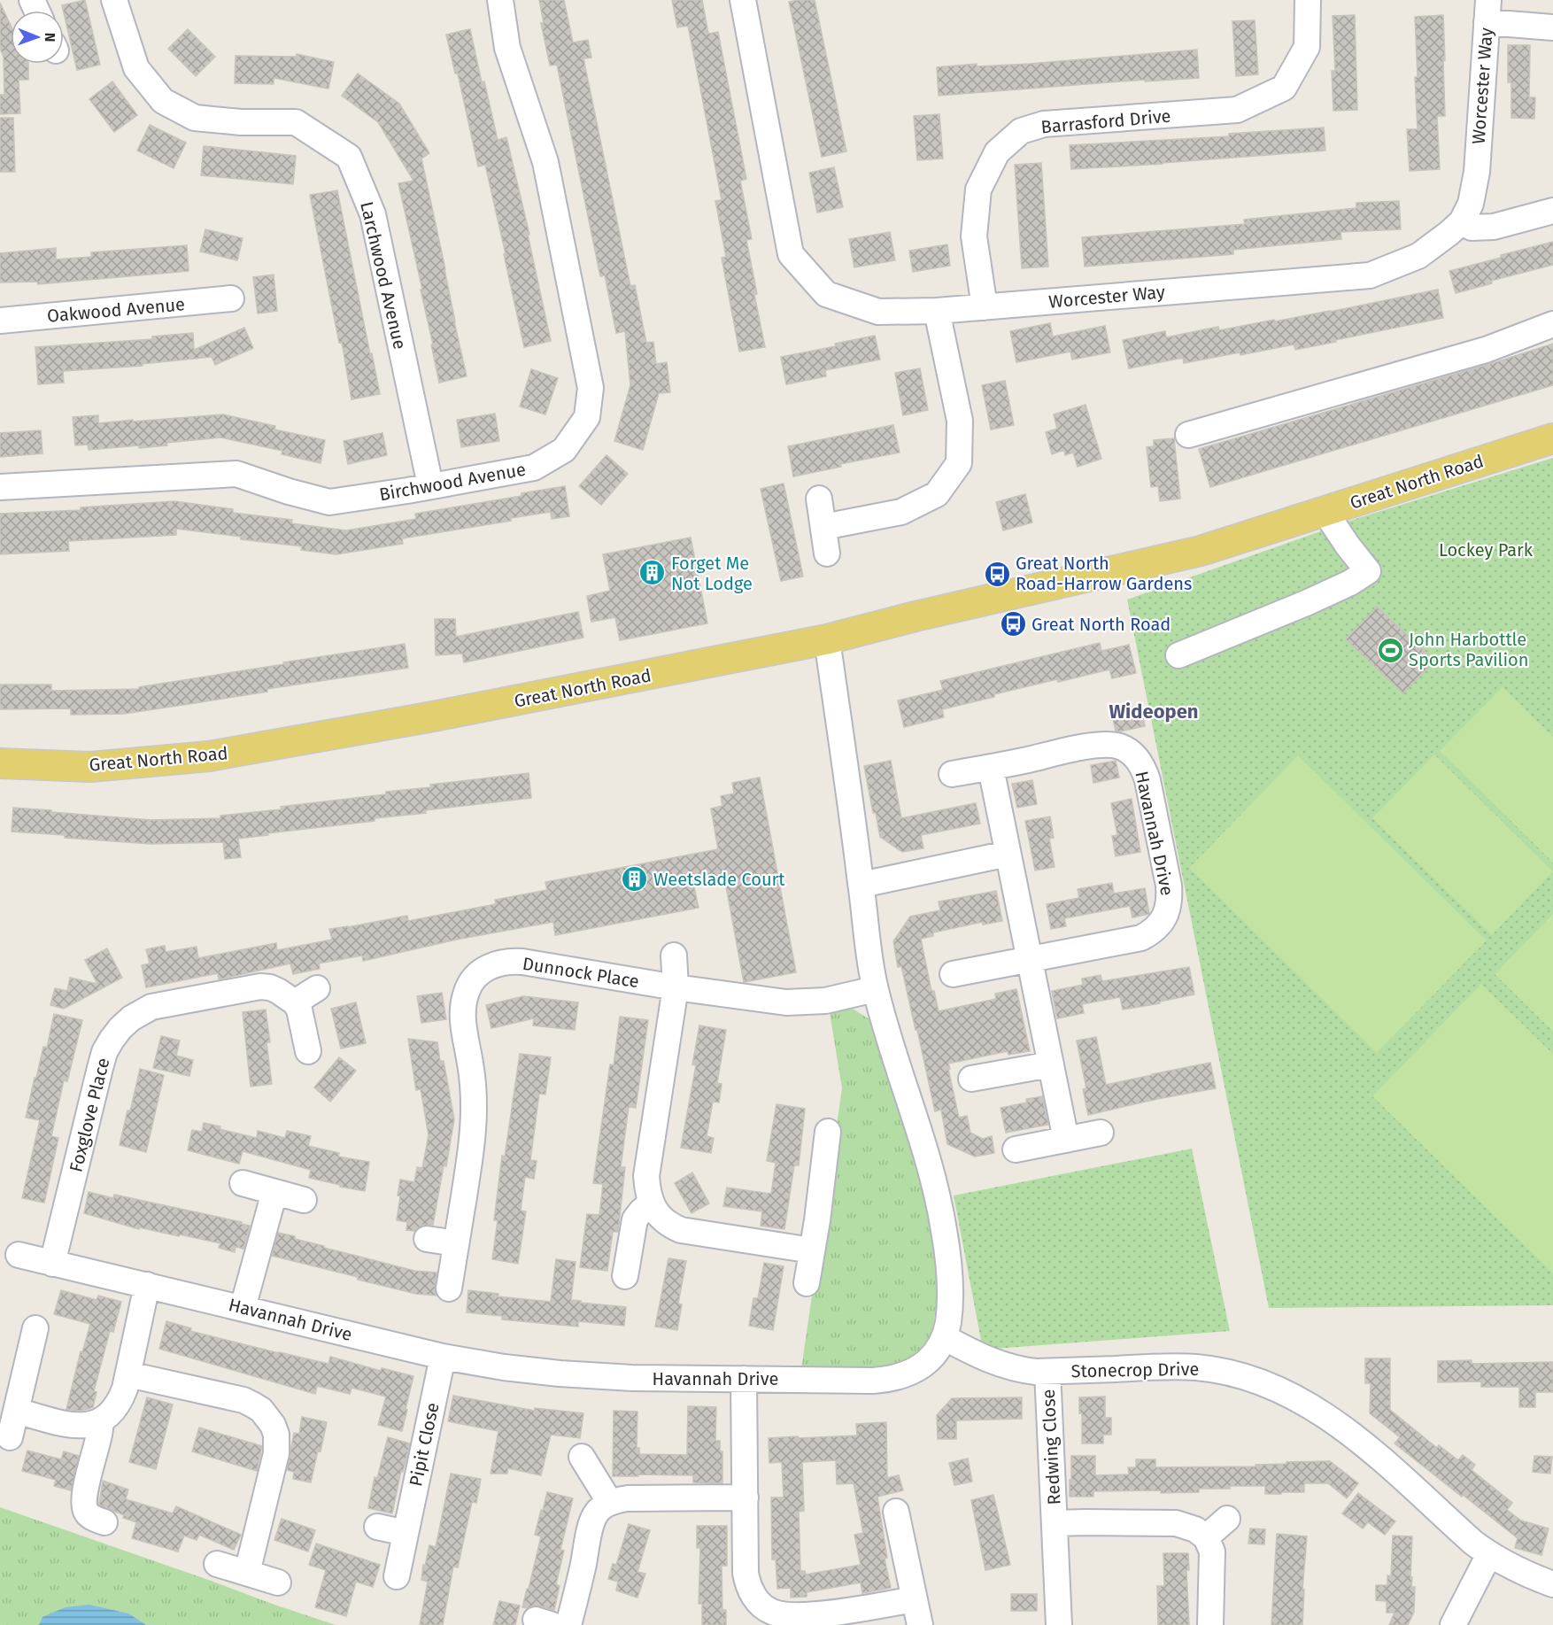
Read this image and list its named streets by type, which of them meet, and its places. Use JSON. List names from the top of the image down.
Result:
{
  "streets": {
    "main road": ["Great North Road"],
    "street": [
      "Worcester Way",
      "Barrasford Drive",
      "Larchwood Avenue",
      "Oakwood Avenue",
      "Birchwood Avenue",
      "Havannah Drive",
      "Dunnock Place",
      "Foxglove Place",
      "Stonecrop Drive",
      "Pipit Close",
      "Redwing Close"
    ]
  },
  "crossings": [
    ["Worcester Way", "Barrasford Drive"],
    ["Larchwood Avenue", "Birchwood Avenue"],
    ["Great North Road", "Havannah Drive"],
    ["Havannah Drive", "Dunnock Place"],
    ["Havannah Drive", "Foxglove Place"],
    ["Havannah Drive", "Stonecrop Drive"],
    ["Havannah Drive", "Pipit Close"],
    ["Stonecrop Drive", "Redwing Close"]
  ],
  "districts": ["Wideopen"],
  "parks": ["Lockey Park"],
  "places": {
    "building": ["Forget Me Not Lodge", "Weetslade Court"],
    "bus stop": ["Great North Road-Harrow Gardens", "Great North Road"],
    "sports": ["John Harbottle Sports Pavilion"]
  },
  "north": "right"
}
